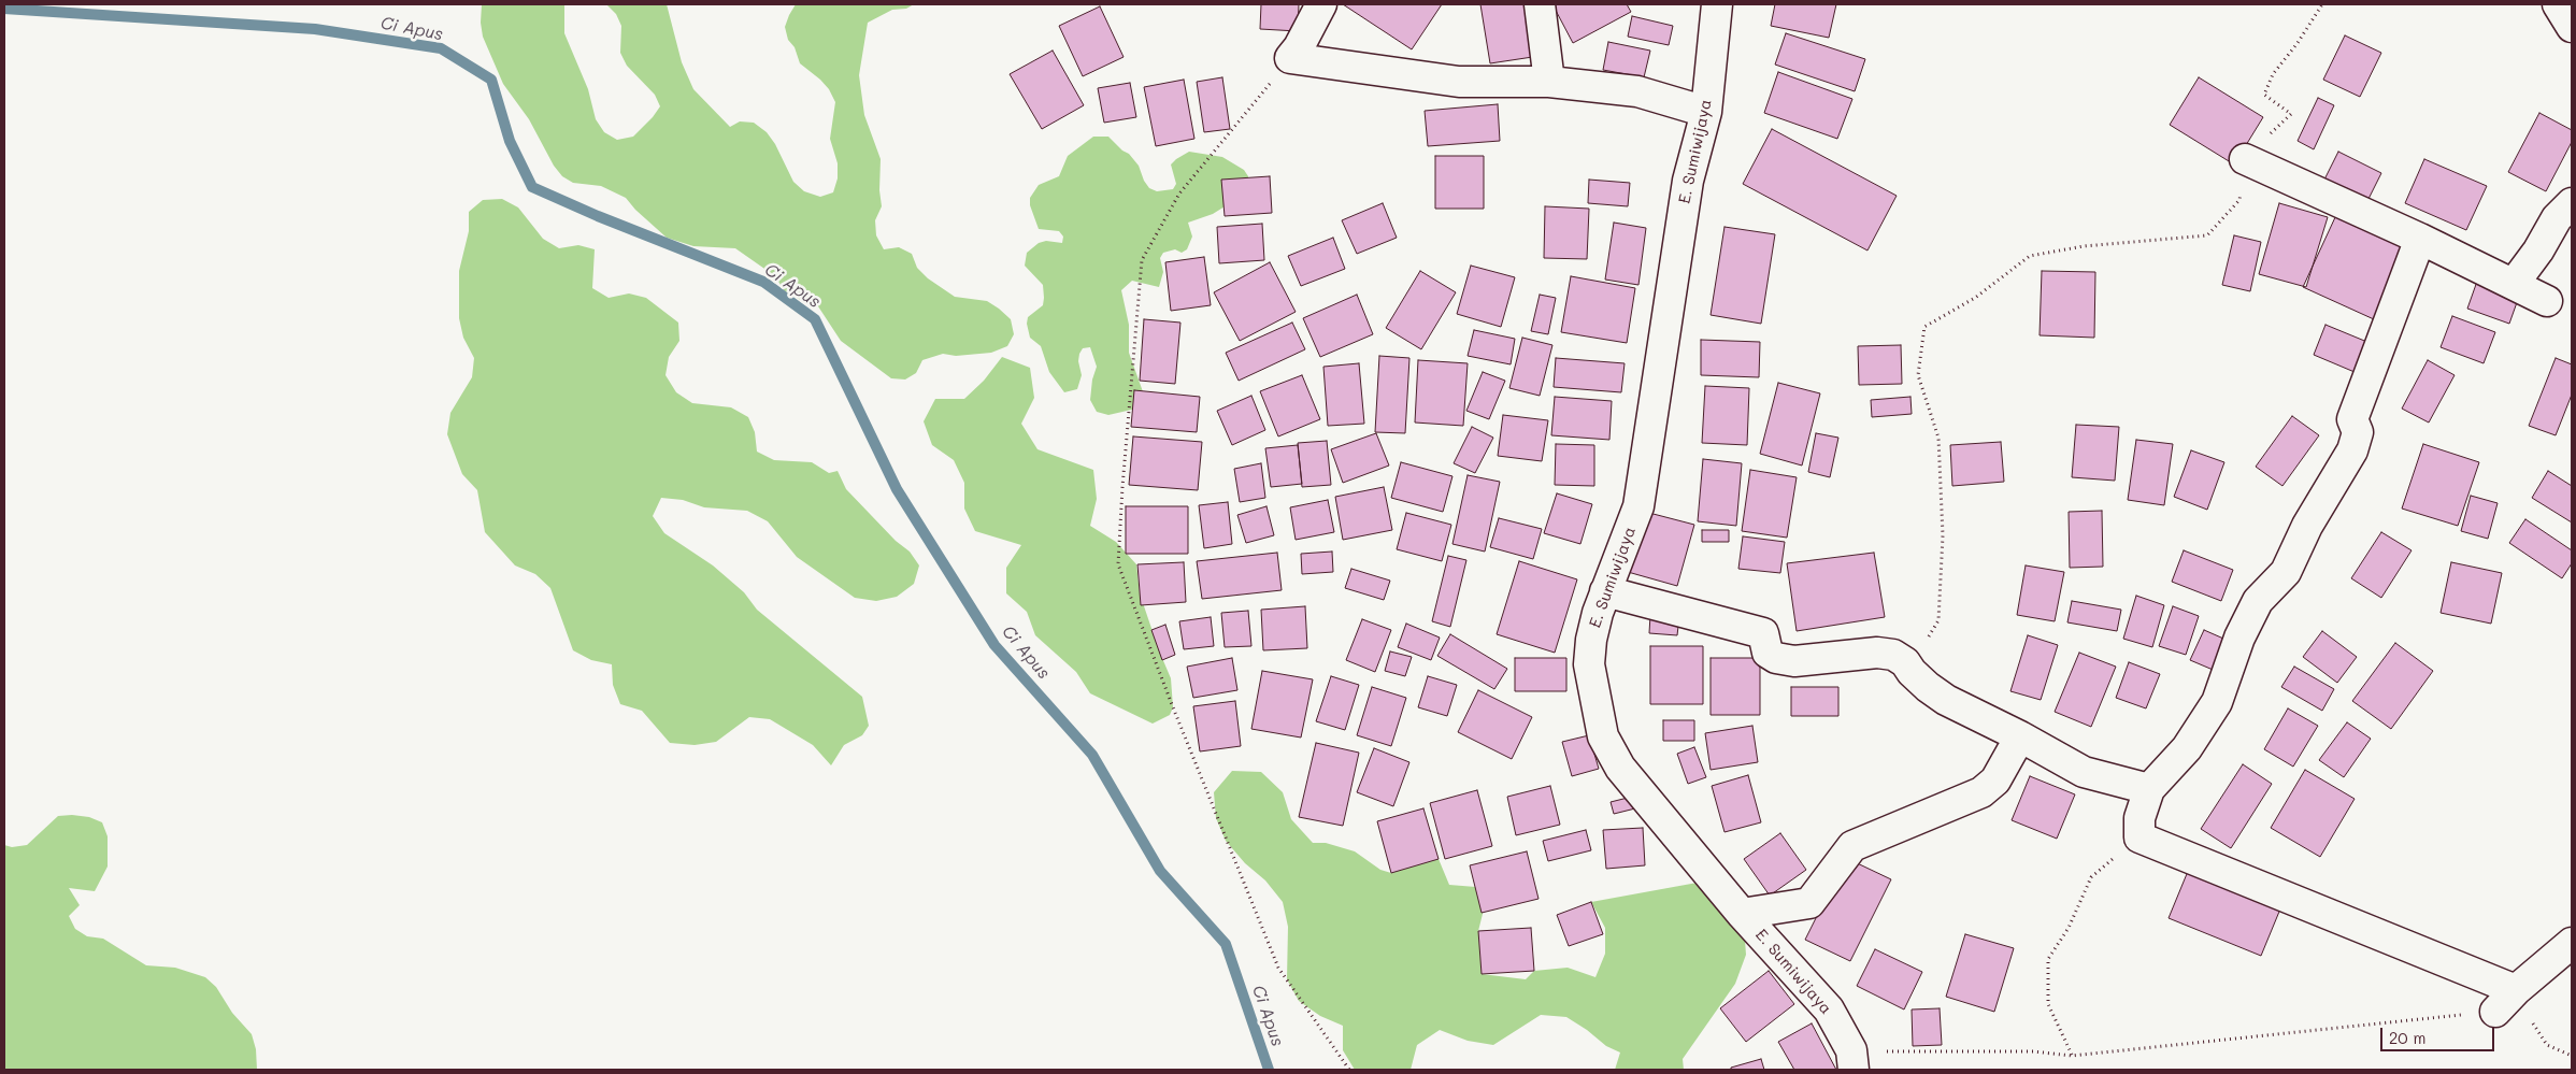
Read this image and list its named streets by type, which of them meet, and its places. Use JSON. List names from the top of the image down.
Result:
{
  "streets": {
    "street": ["E. Sumiwijaya"]
  },
  "water": ["Ci Apus"],
  "scale_bar": "20 m"
}
